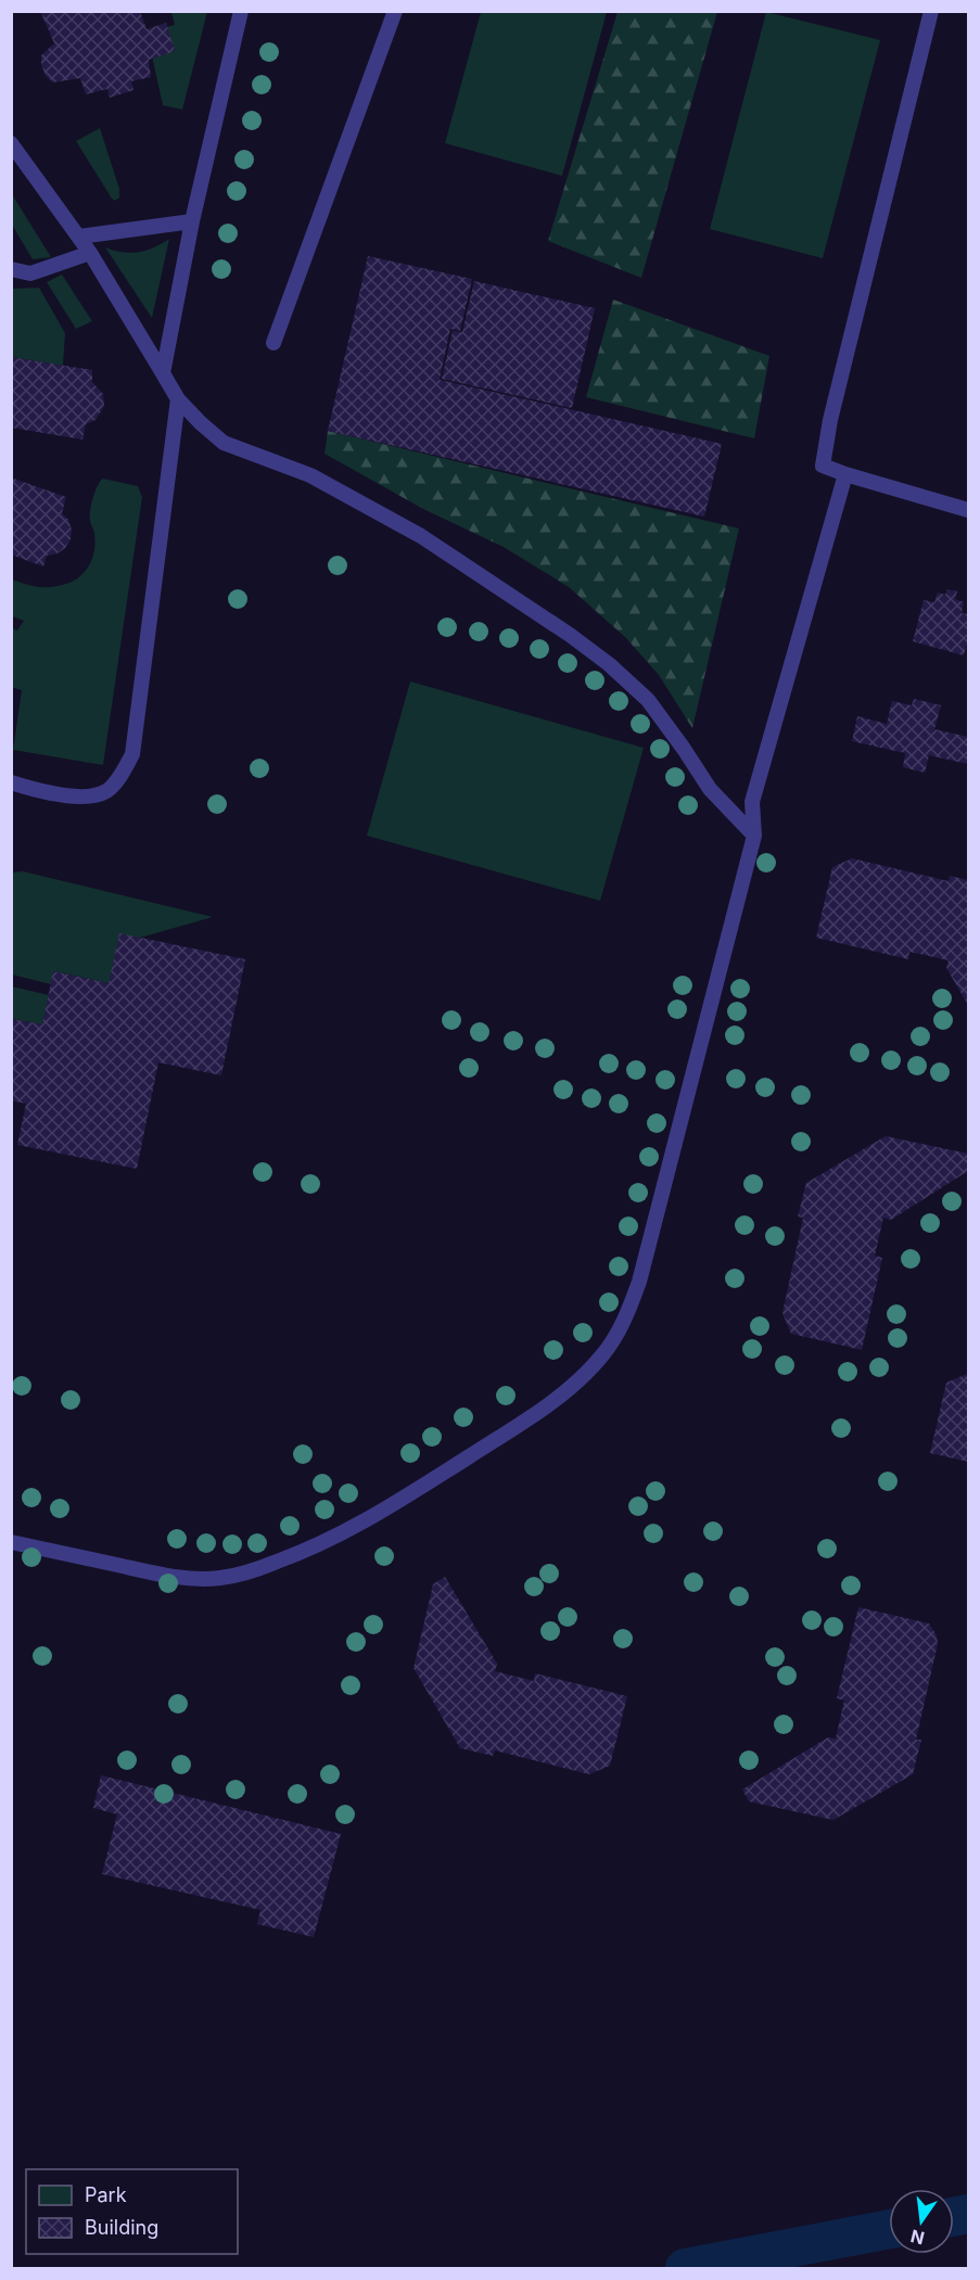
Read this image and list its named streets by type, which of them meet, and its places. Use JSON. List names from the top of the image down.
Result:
{
  "legend": ["Park", "Building"],
  "north": "bottom"
}
